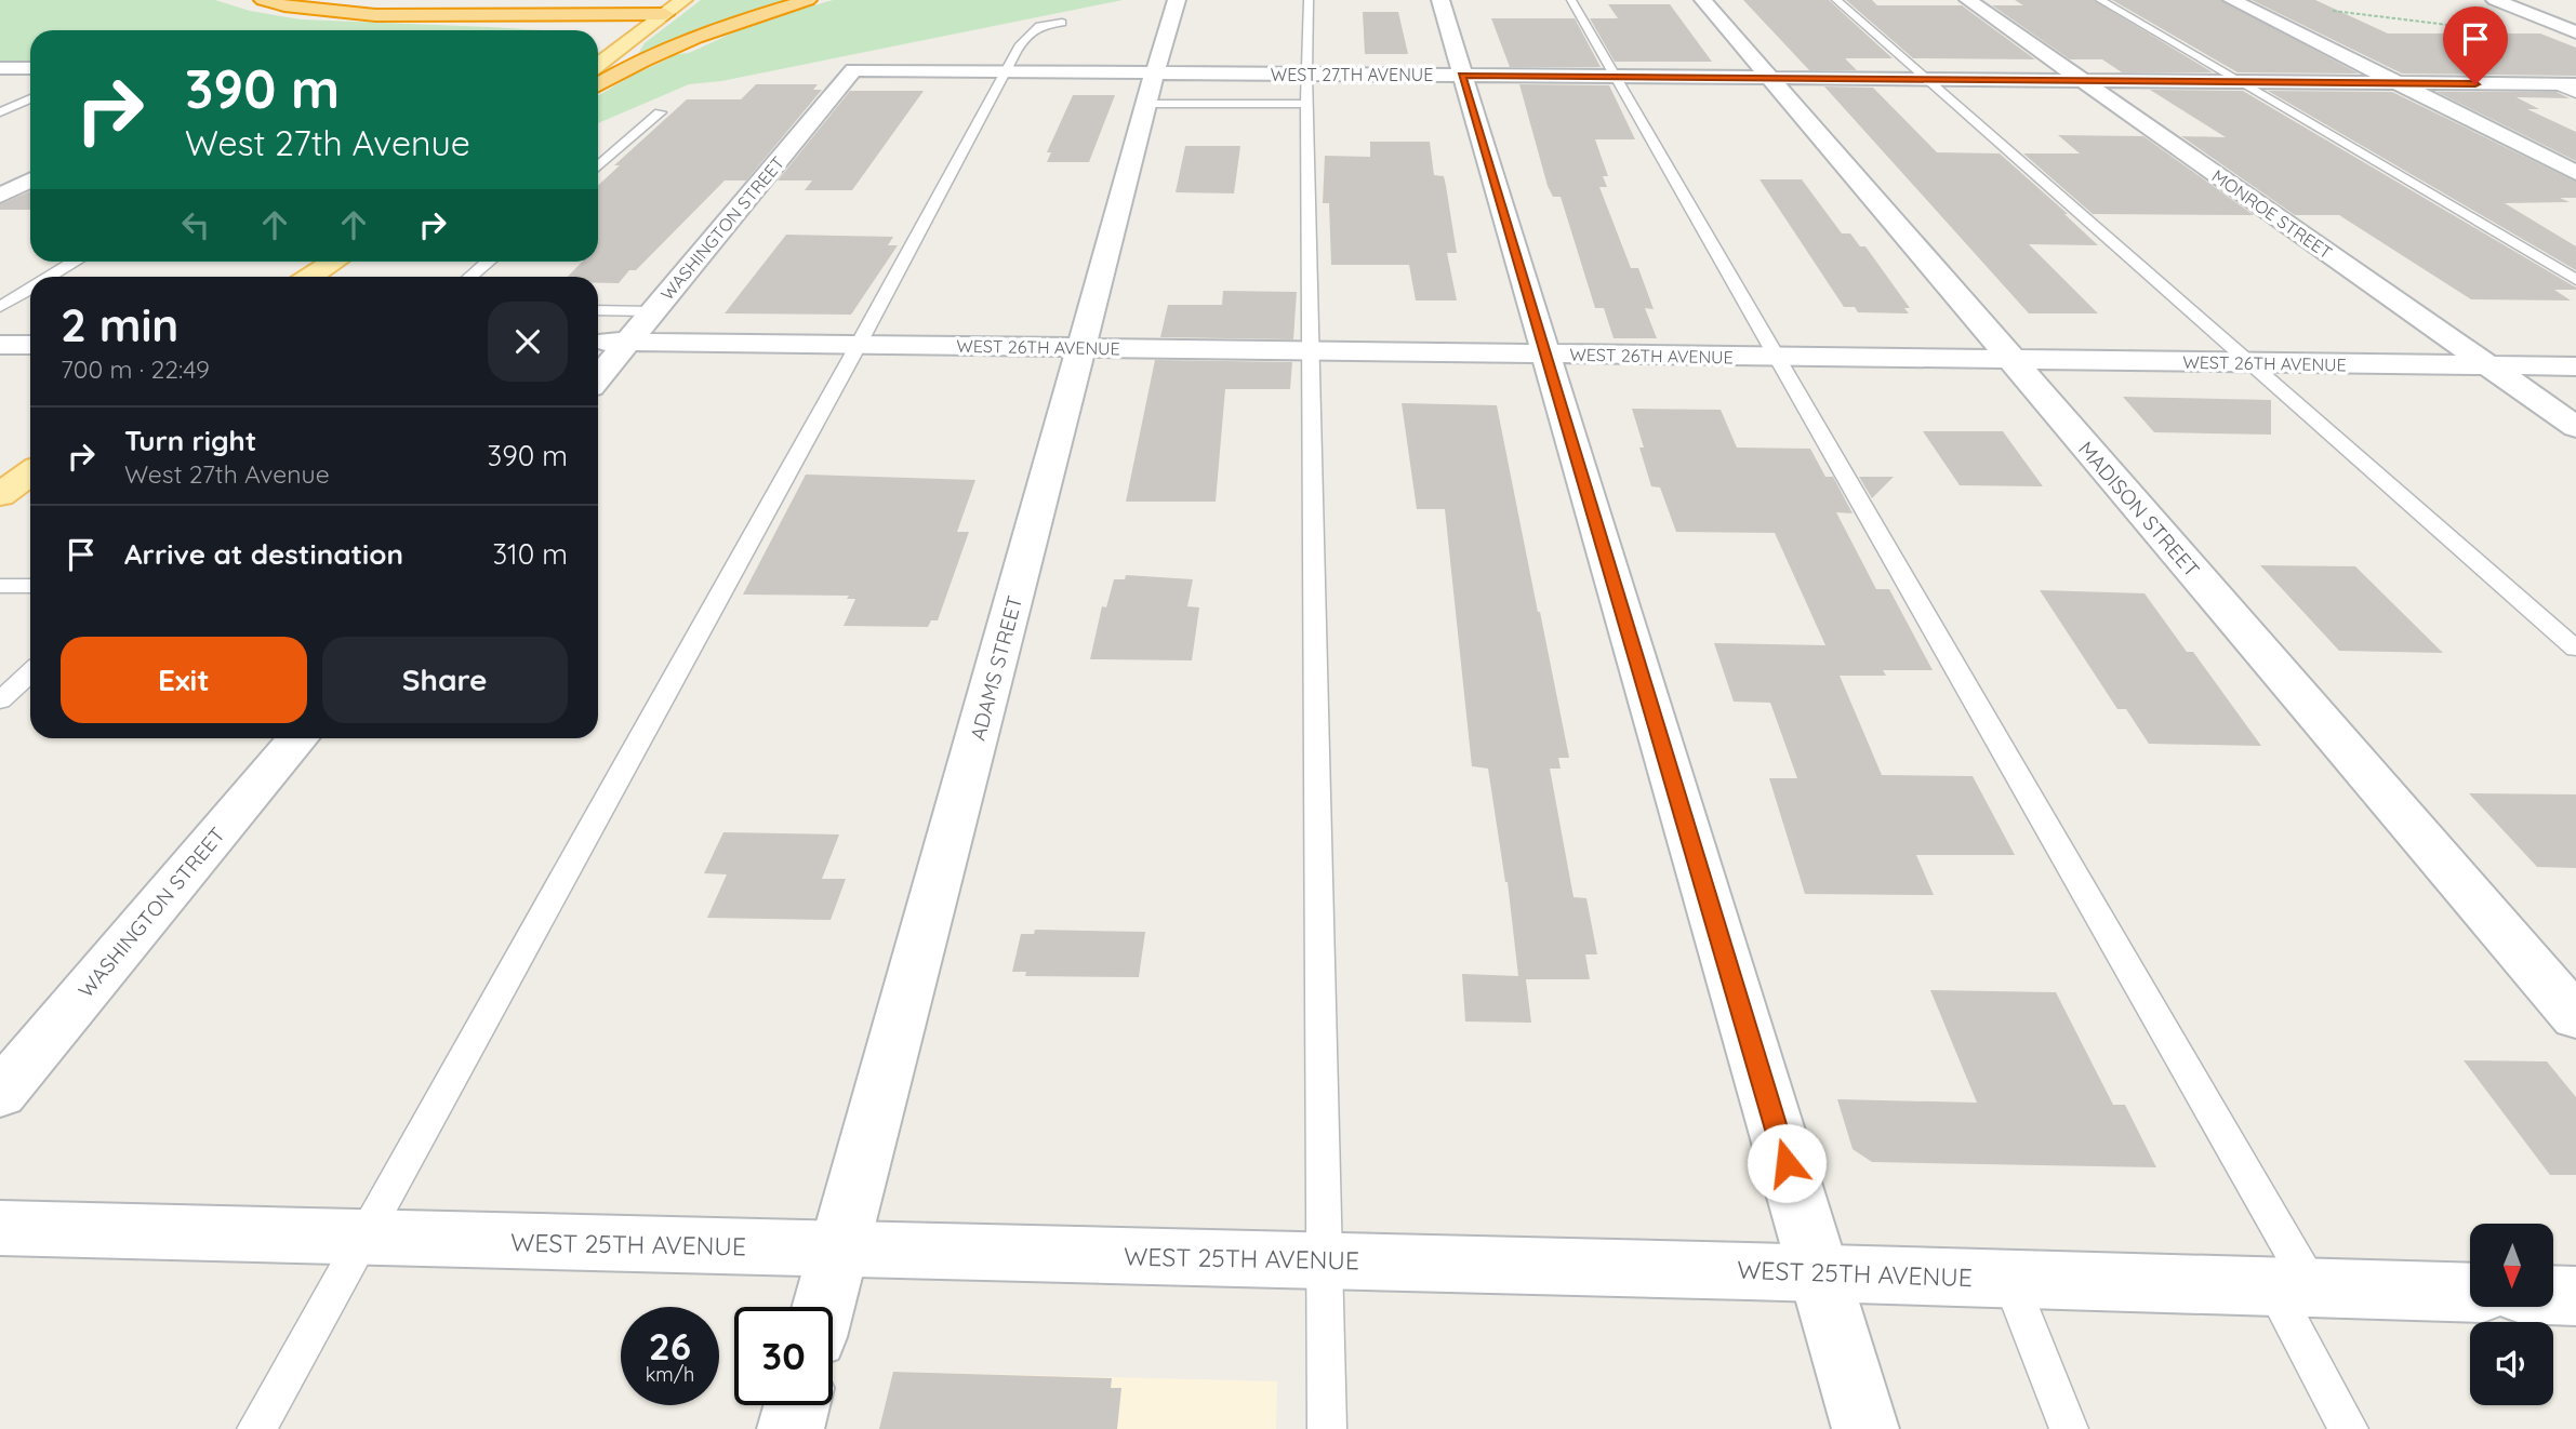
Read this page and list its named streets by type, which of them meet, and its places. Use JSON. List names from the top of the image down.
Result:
{
  "streets": {
    "street": [
      "WEST 27TH AVENUE",
      "MONROE STREET",
      "WASHINGTON STREET",
      "WEST 26TH AVENUE",
      "MADISON STREET",
      "ADAMS STREET",
      "WEST 25TH AVENUE"
    ]
  },
  "crossings": [
    ["WEST 27TH AVENUE", "MONROE STREET"],
    ["WEST 27TH AVENUE", "WASHINGTON STREET"],
    ["WEST 27TH AVENUE", "MADISON STREET"],
    ["WEST 27TH AVENUE", "ADAMS STREET"],
    ["MONROE STREET", "WEST 26TH AVENUE"],
    ["WASHINGTON STREET", "WEST 26TH AVENUE"],
    ["WEST 26TH AVENUE", "MADISON STREET"],
    ["WEST 26TH AVENUE", "ADAMS STREET"],
    ["ADAMS STREET", "WEST 25TH AVENUE"]
  ],
  "north": "bottom",
  "page": {
    "turn": ["390 m", "West 27th Avenue"],
    "heading": ["2 min", "700 m · 22:49"],
    "list": [
      {
        "name": "Turn right",
        "note": "West 27th Avenue",
        "value": "390 m"
      },
      {
        "name": "Arrive at destination",
        "value": "310 m"
      }
    ],
    "buttons": ["Exit", "Share"],
    "speed": "26 km/h",
    "limit": "30"
  }
}
